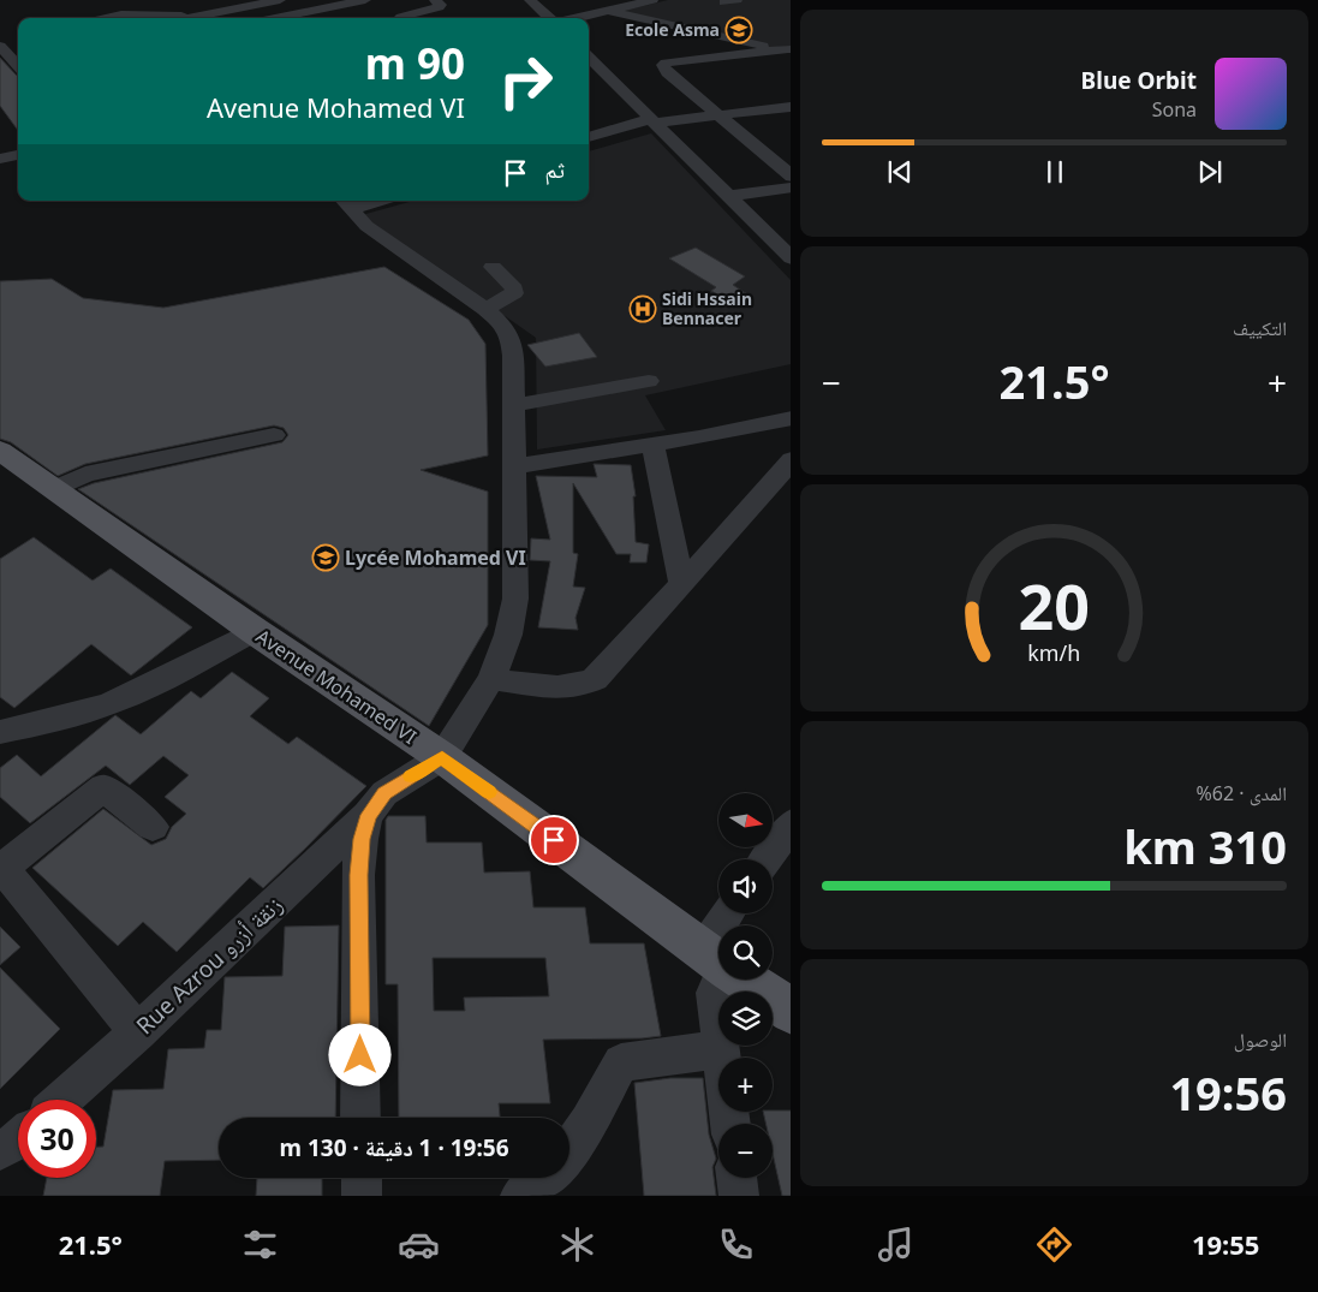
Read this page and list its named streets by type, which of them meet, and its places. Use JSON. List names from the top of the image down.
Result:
{
  "streets": {
    "main road": ["Avenue Mohamed VI"],
    "street": ["Rue Azrou زنقة أزرو"]
  },
  "crossings": [
    ["Avenue Mohamed VI", "Rue Azrou زنقة أزرو"]
  ],
  "places": {
    "school or university": ["Ecole Asma", "Lycée Mohamed VI"],
    "hospital": ["Sidi Hssain Bennacer"]
  },
  "north": "right",
  "page": {
    "turn": ["90 m", "Avenue Mohamed VI"],
    "song": ["Blue Orbit", "Sona"],
    "then": "ثم",
    "tile": [
      "التكييف",
      ["المدى · 62%", "310 km"],
      ["الوصول", "19:56"]
    ],
    "heat": ["−", "21.5°", "+"],
    "map_buttons": ["+", "−"],
    "limit": "30",
    "trip": "19:56 · 1 دقيقة · 130 m",
    "tabs": ["19:55", "21.5°"],
    "gauge": ["20", "km/h"]
  }
}
